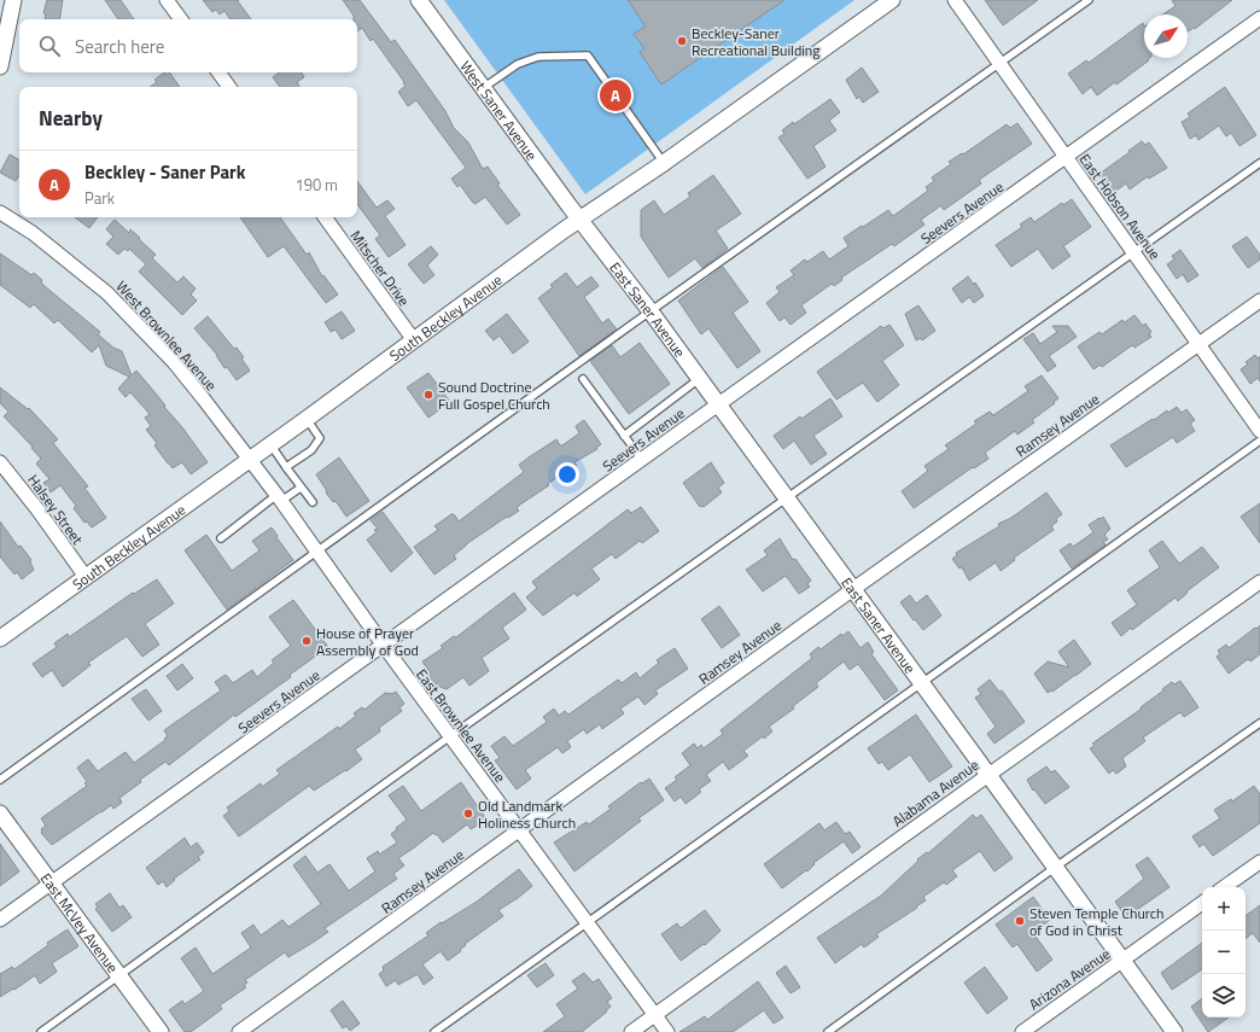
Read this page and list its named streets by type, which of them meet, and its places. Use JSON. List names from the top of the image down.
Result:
{
  "streets": {
    "street": [
      "West Saner Avenue",
      "East Hobson Avenue",
      "Seevers Avenue",
      "Mitscher Drive",
      "East Saner Avenue",
      "South Beckley Avenue",
      "West Brownlee Avenue",
      "Ramsey Avenue",
      "Halsey Street",
      "East Brownlee Avenue",
      "Alabama Avenue",
      "East McVey Avenue",
      "Arizona Avenue"
    ]
  },
  "crossings": [
    ["West Saner Avenue", "East Saner Avenue"],
    ["West Saner Avenue", "South Beckley Avenue"],
    ["East Hobson Avenue", "Seevers Avenue"],
    ["East Hobson Avenue", "Ramsey Avenue"],
    ["Seevers Avenue", "East Saner Avenue"],
    ["Seevers Avenue", "East Brownlee Avenue"],
    ["Seevers Avenue", "East McVey Avenue"],
    ["Mitscher Drive", "South Beckley Avenue"],
    ["East Saner Avenue", "South Beckley Avenue"],
    ["East Saner Avenue", "Ramsey Avenue"],
    ["East Saner Avenue", "Alabama Avenue"],
    ["East Saner Avenue", "Arizona Avenue"],
    ["South Beckley Avenue", "West Brownlee Avenue"],
    ["South Beckley Avenue", "Halsey Street"],
    ["South Beckley Avenue", "East Brownlee Avenue"],
    ["West Brownlee Avenue", "East Brownlee Avenue"],
    ["Ramsey Avenue", "East Brownlee Avenue"],
    ["East Brownlee Avenue", "Alabama Avenue"]
  ],
  "places": [
    "Beckley-Saner Recreational Building",
    "Sound Doctrine Full Gospel Church",
    "House of Prayer Assembly of God",
    "Old Landmark Holiness Church",
    "Steven Temple Church of God in Christ"
  ],
  "north": "top right",
  "page": {
    "search": "Search here",
    "pins": "A",
    "heading": "Nearby",
    "list": [
      {
        "mark": "A",
        "name": "Beckley - Saner Park",
        "note": "Park",
        "value": "190 m"
      }
    ],
    "map_buttons": ["+", "−"]
  }
}
